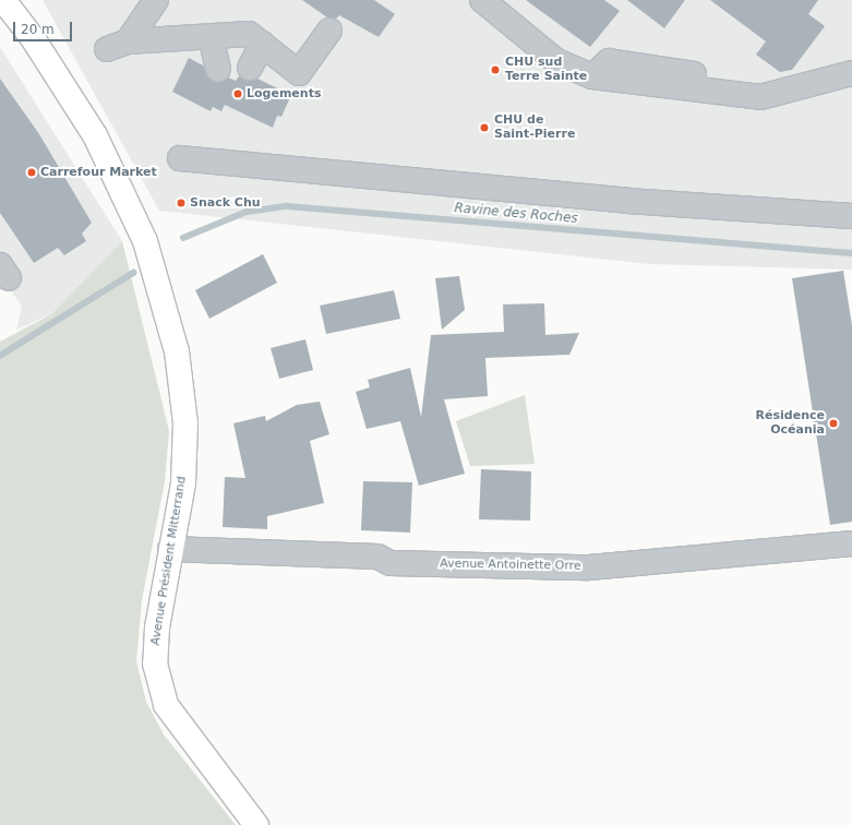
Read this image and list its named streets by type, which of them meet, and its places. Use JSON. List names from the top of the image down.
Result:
{
  "streets": {
    "main road": ["Avenue Président Mitterrand"],
    "street": ["Avenue Antoinette Orre"]
  },
  "crossings": [
    ["Avenue Président Mitterrand", "Avenue Antoinette Orre"]
  ],
  "water": ["Ravine des Roches"],
  "places": [
    "CHU sud Terre Sainte",
    "Logements",
    "CHU de Saint-Pierre",
    "Carrefour Market",
    "Snack Chu",
    "Résidence Océania"
  ],
  "scale_bar": "20 m"
}
